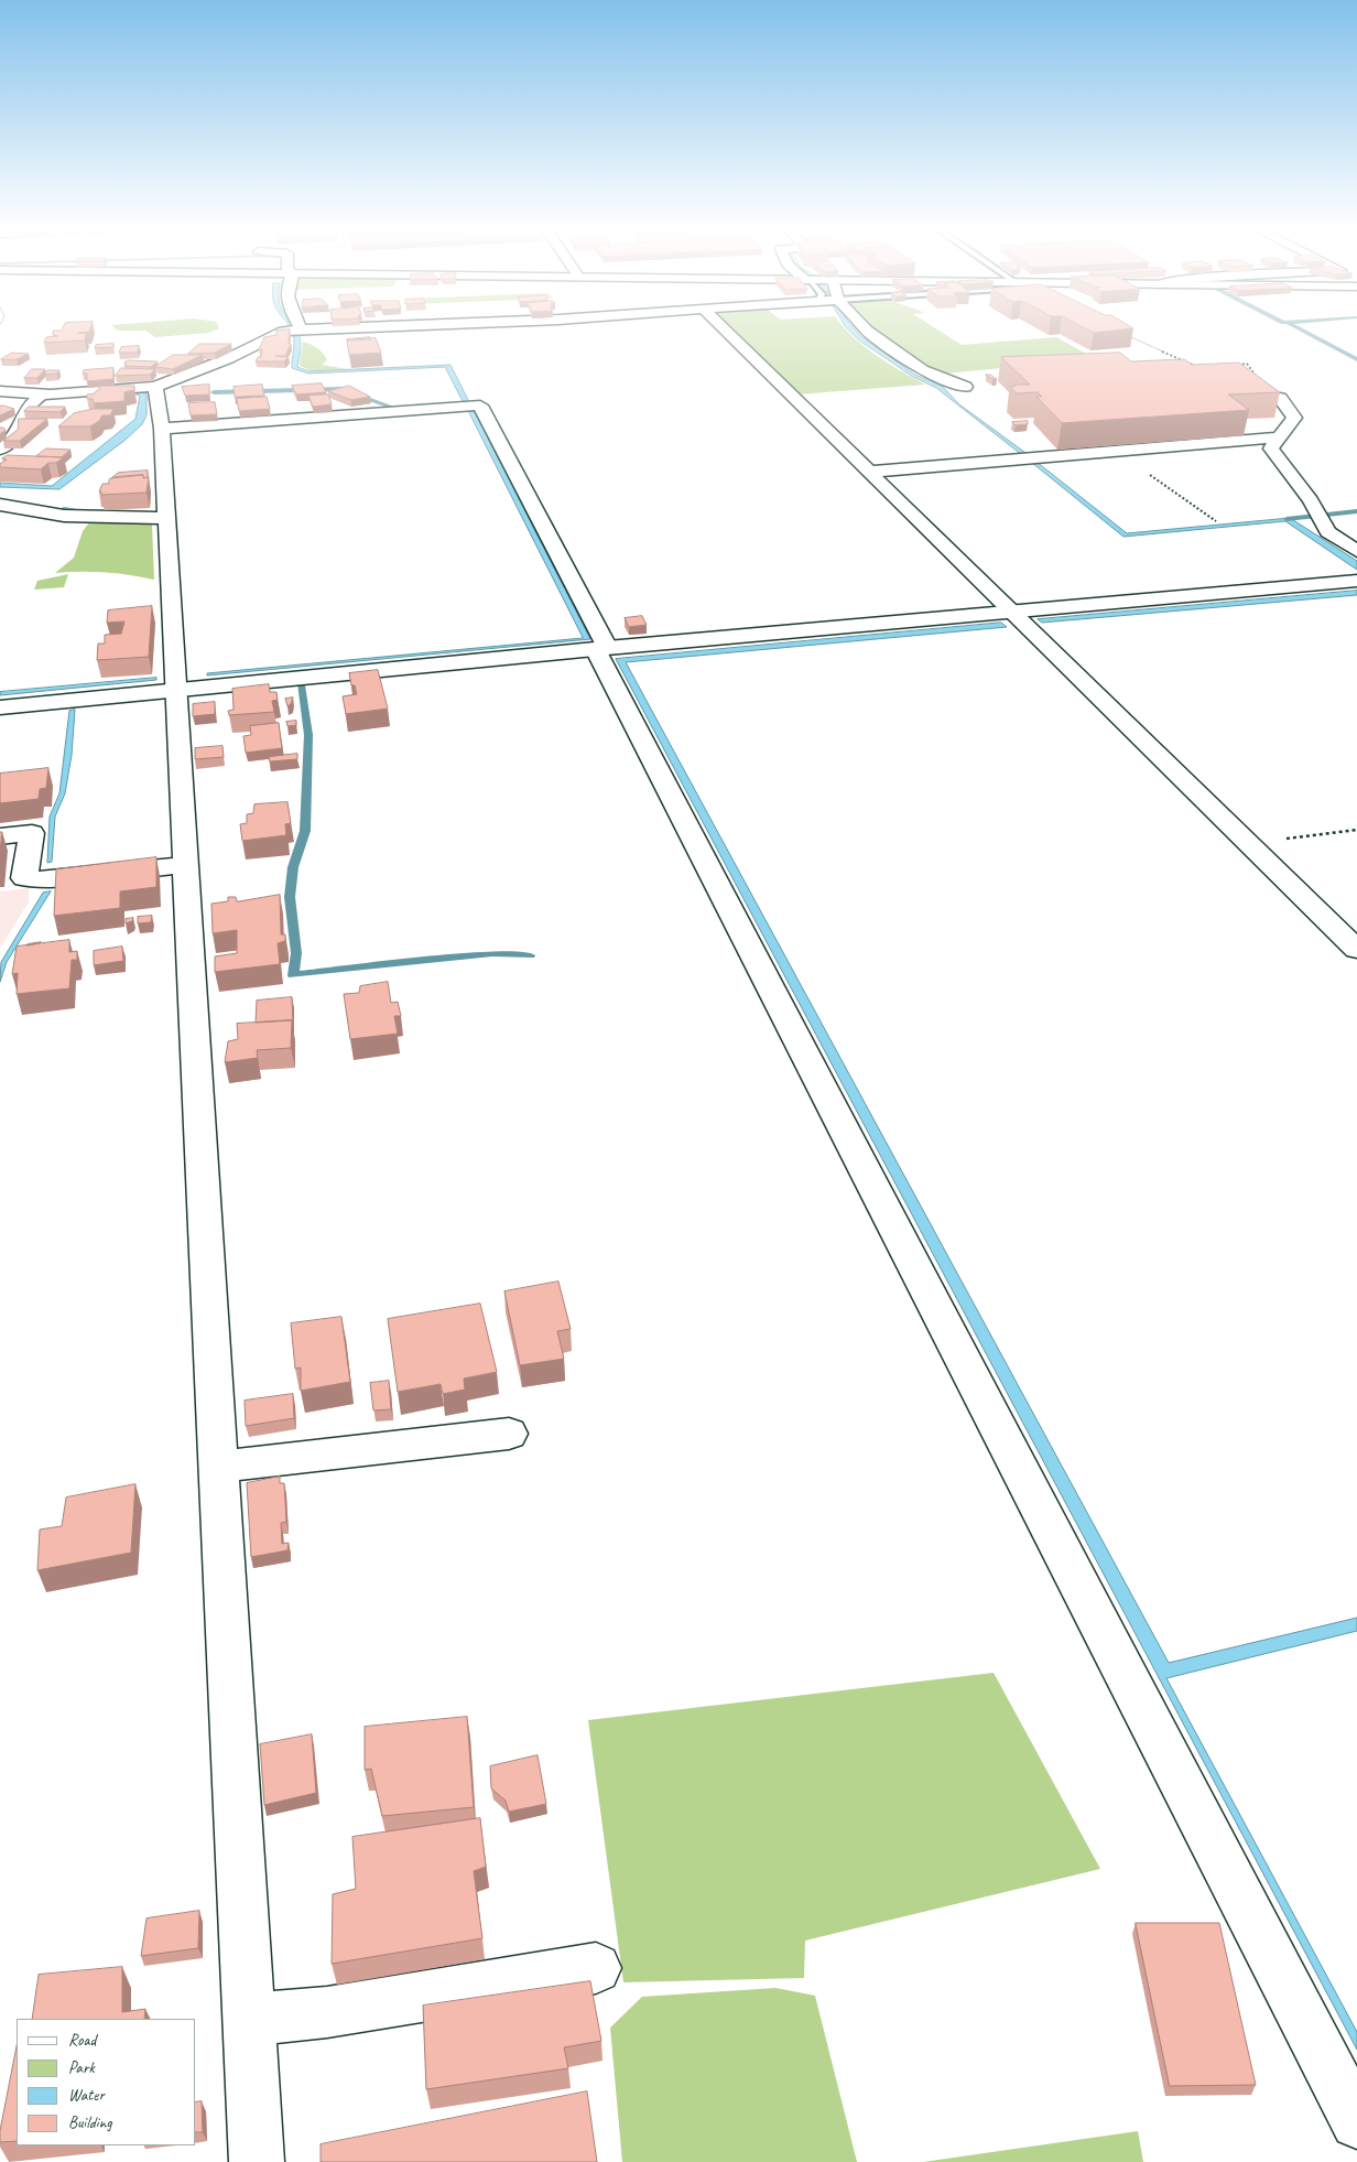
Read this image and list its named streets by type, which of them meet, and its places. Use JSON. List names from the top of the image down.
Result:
{
  "legend": [
    "Road",
    "Park",
    "Water",
    "Building"
  ]
}
